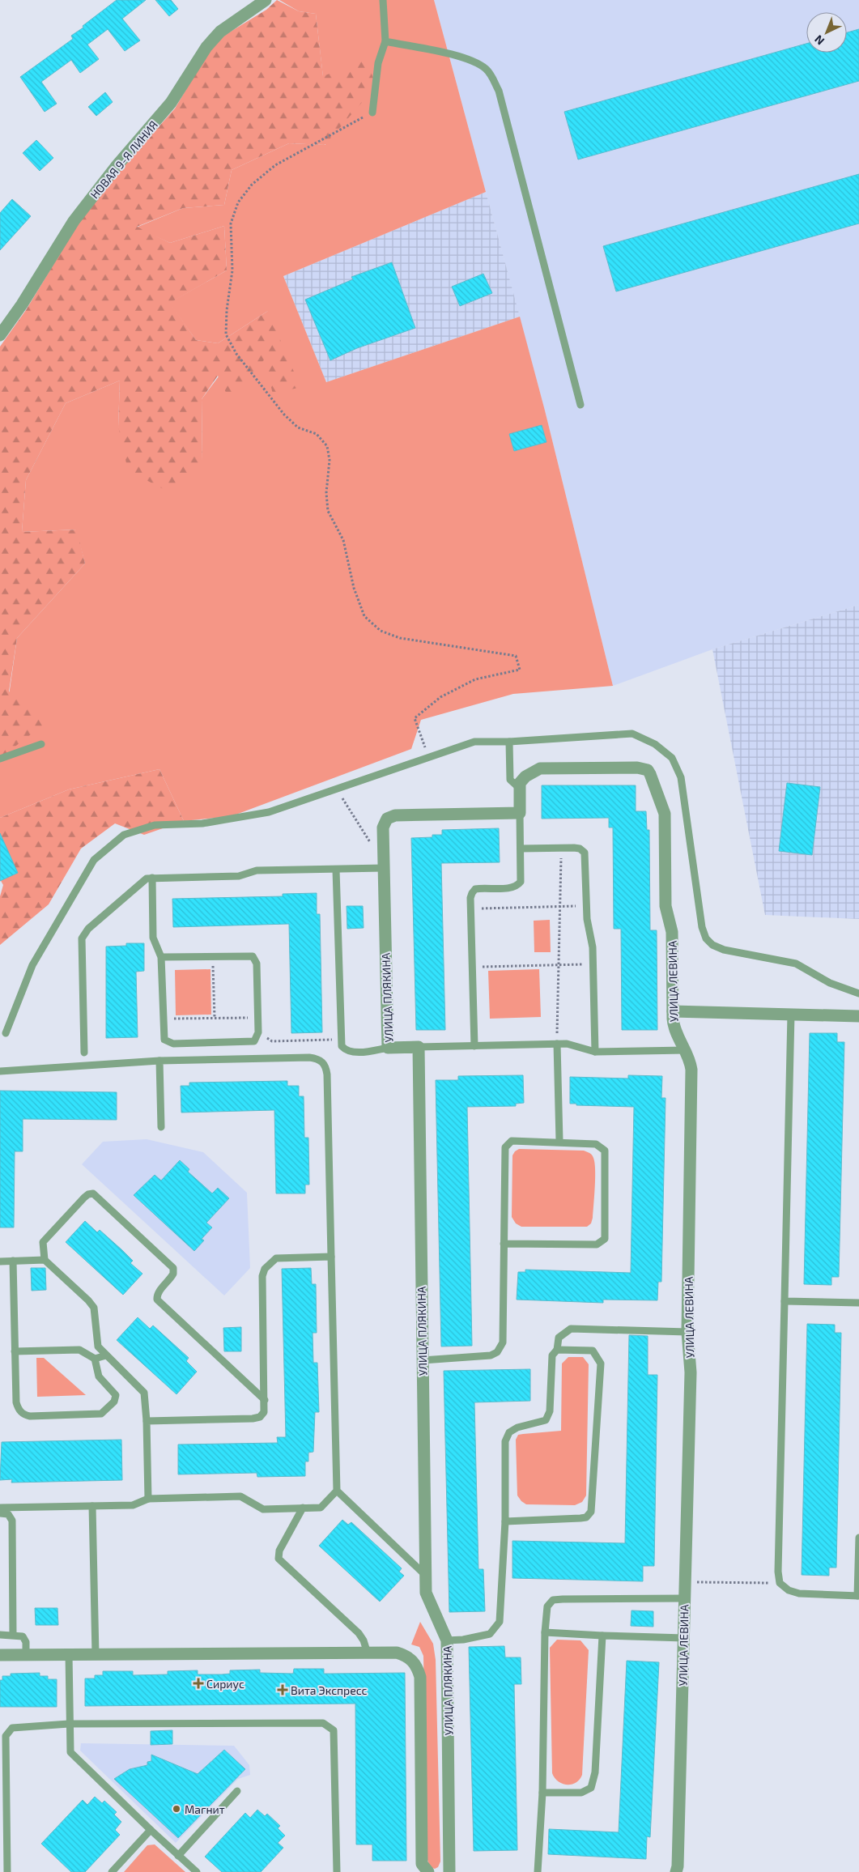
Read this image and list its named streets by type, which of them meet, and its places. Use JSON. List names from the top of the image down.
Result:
{
  "streets": {
    "street": ["НОВАЯ 9-Я ЛИНИЯ", "УЛИЦА ЛЕВИНА", "УЛИЦА ПЛЯКИНА"]
  },
  "places": {
    "health": ["Сириус", "Вита Экспресс"],
    "other": ["Магнит"]
  },
  "north": "bottom left"
}
